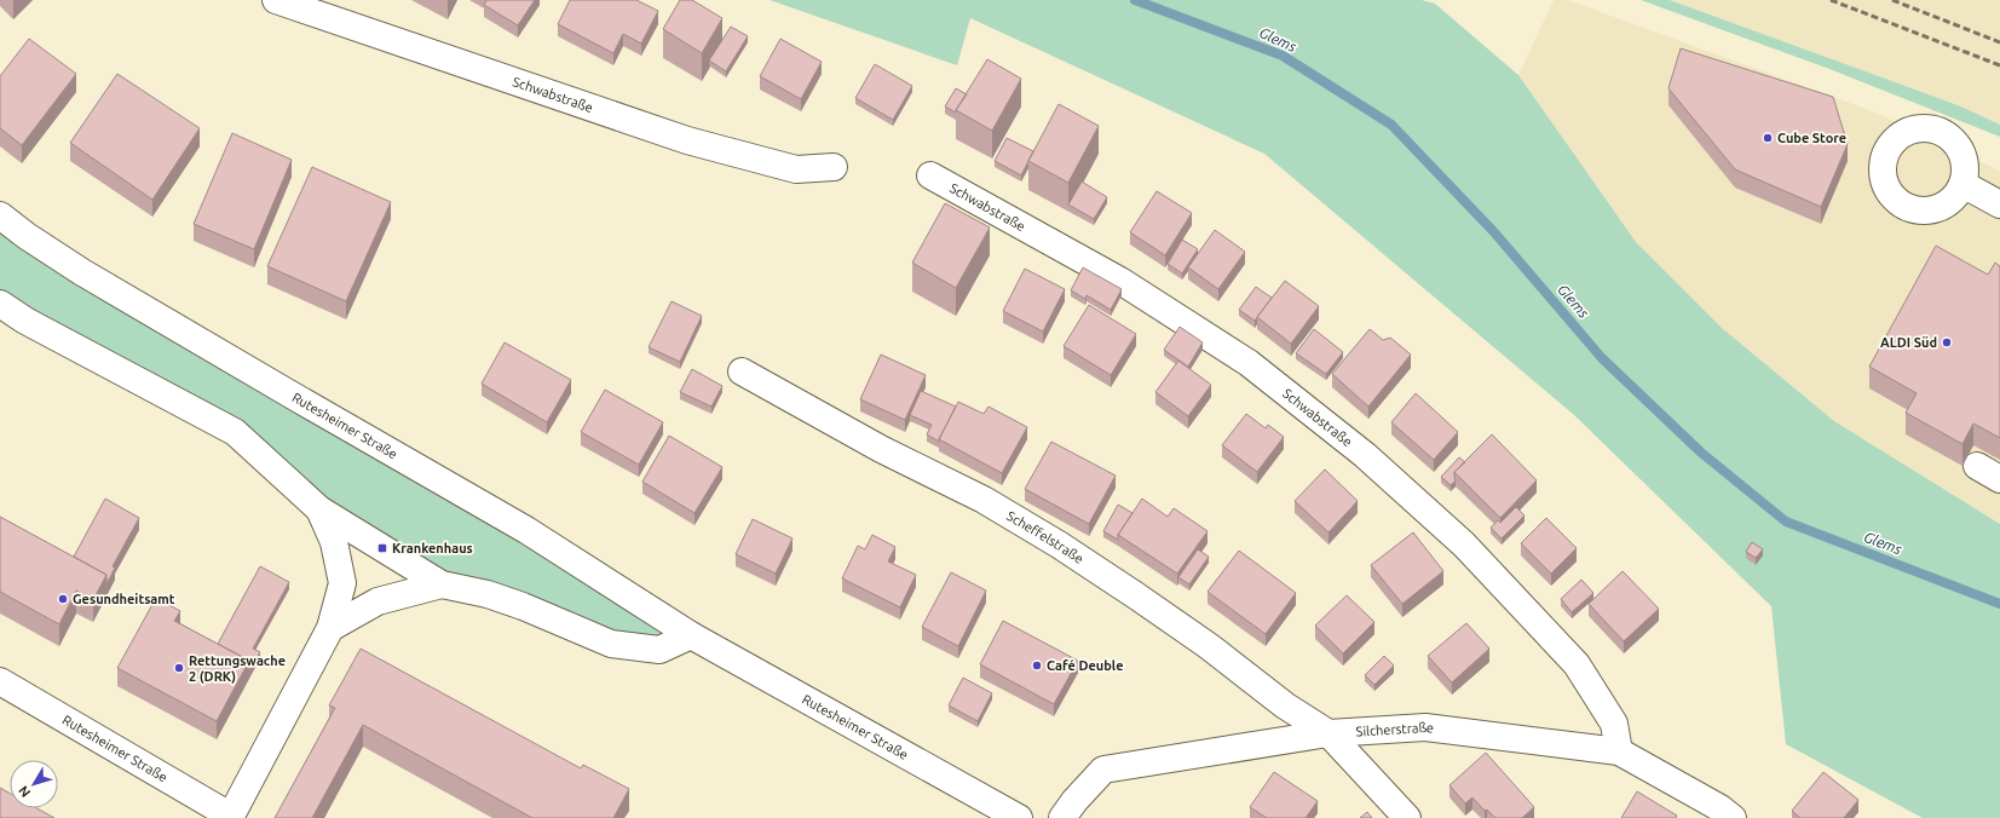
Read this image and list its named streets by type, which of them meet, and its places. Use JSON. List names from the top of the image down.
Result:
{
  "streets": {
    "street": [
      "Schwabstraße",
      "Rutesheimer Straße",
      "Scheffelstraße",
      "Silcherstraße"
    ]
  },
  "crossings": [
    ["Schwabstraße", "Silcherstraße"],
    ["Scheffelstraße", "Silcherstraße"]
  ],
  "water": ["Glems"],
  "places": {
    "other": [
      "Cube Store",
      "ALDI Süd",
      "Gesundheitsamt",
      "Café Deuble",
      "Rettungswache 2 (DRK)"
    ],
    "transit": ["Krankenhaus"]
  },
  "north": "bottom left"
}
